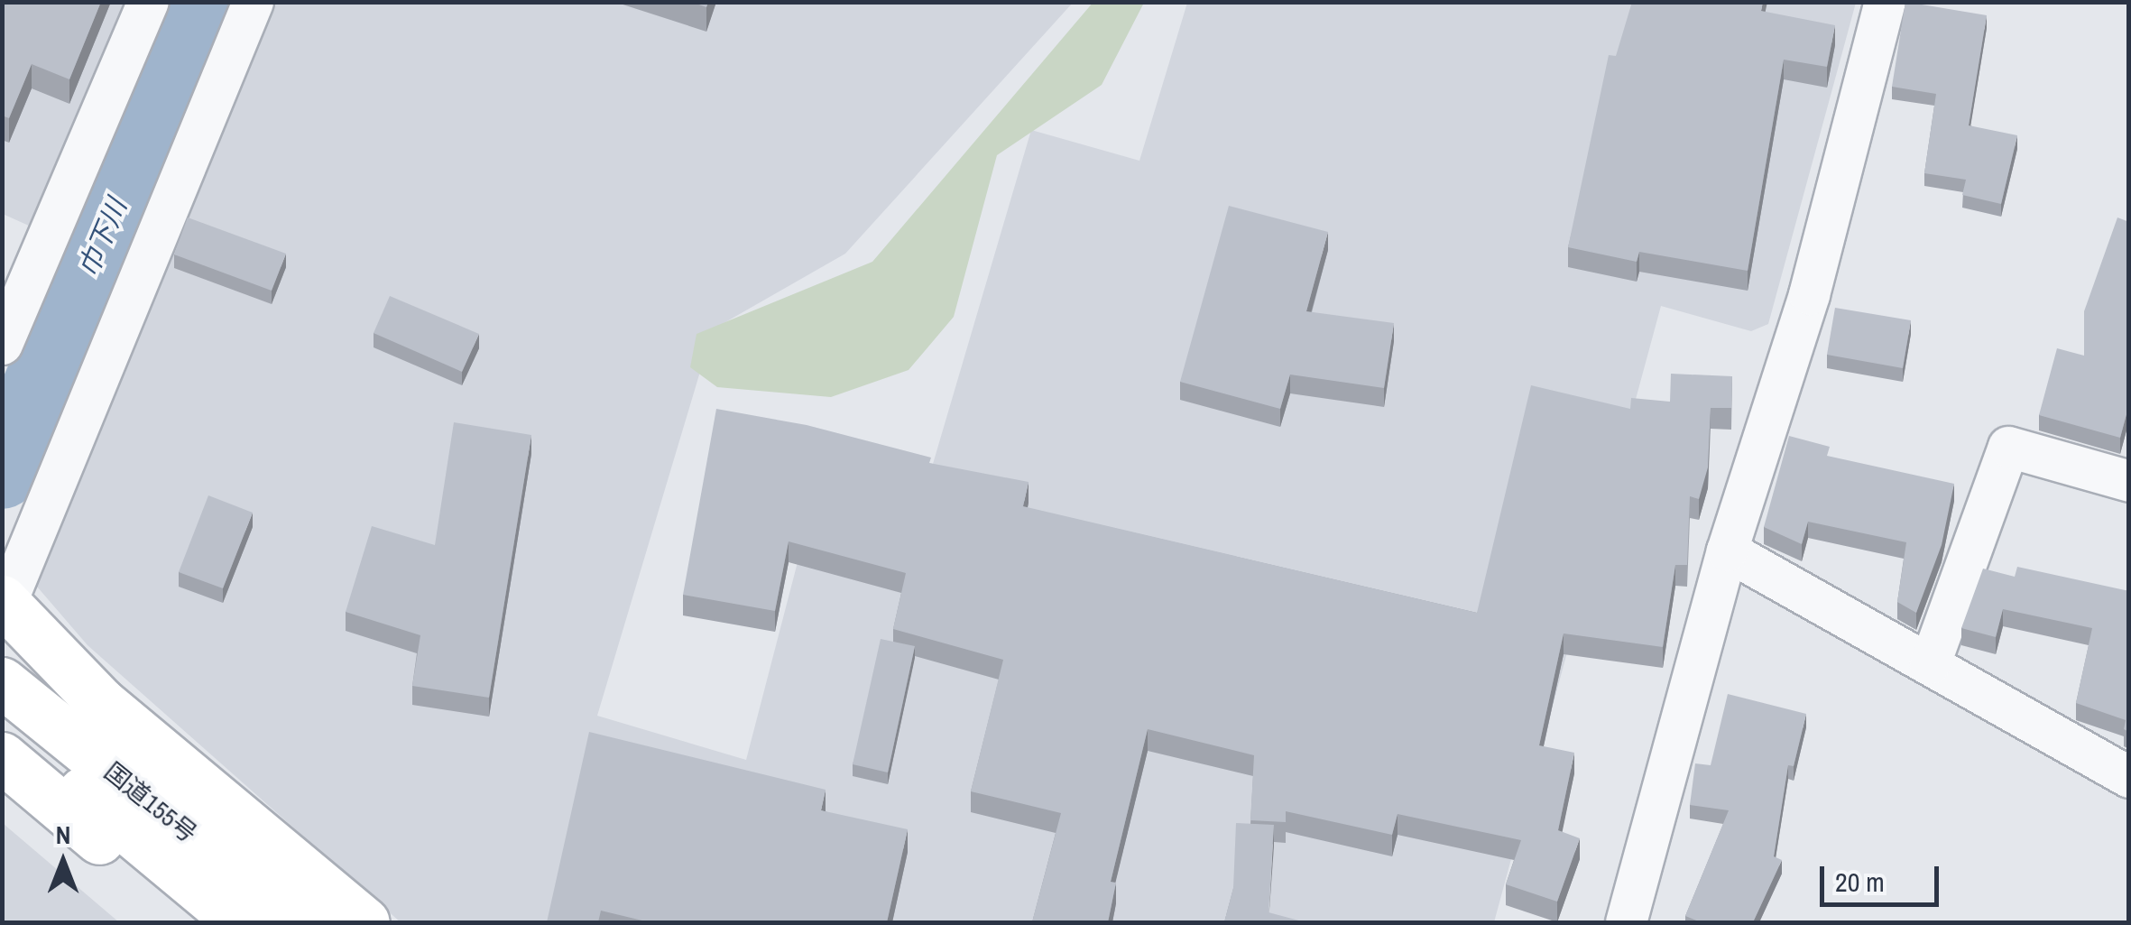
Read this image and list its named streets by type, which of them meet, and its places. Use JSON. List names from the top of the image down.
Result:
{
  "streets": {
    "highway": ["国道155号"]
  },
  "water": ["巾下川"],
  "scale_bar": "20 m",
  "north": "top"
}
